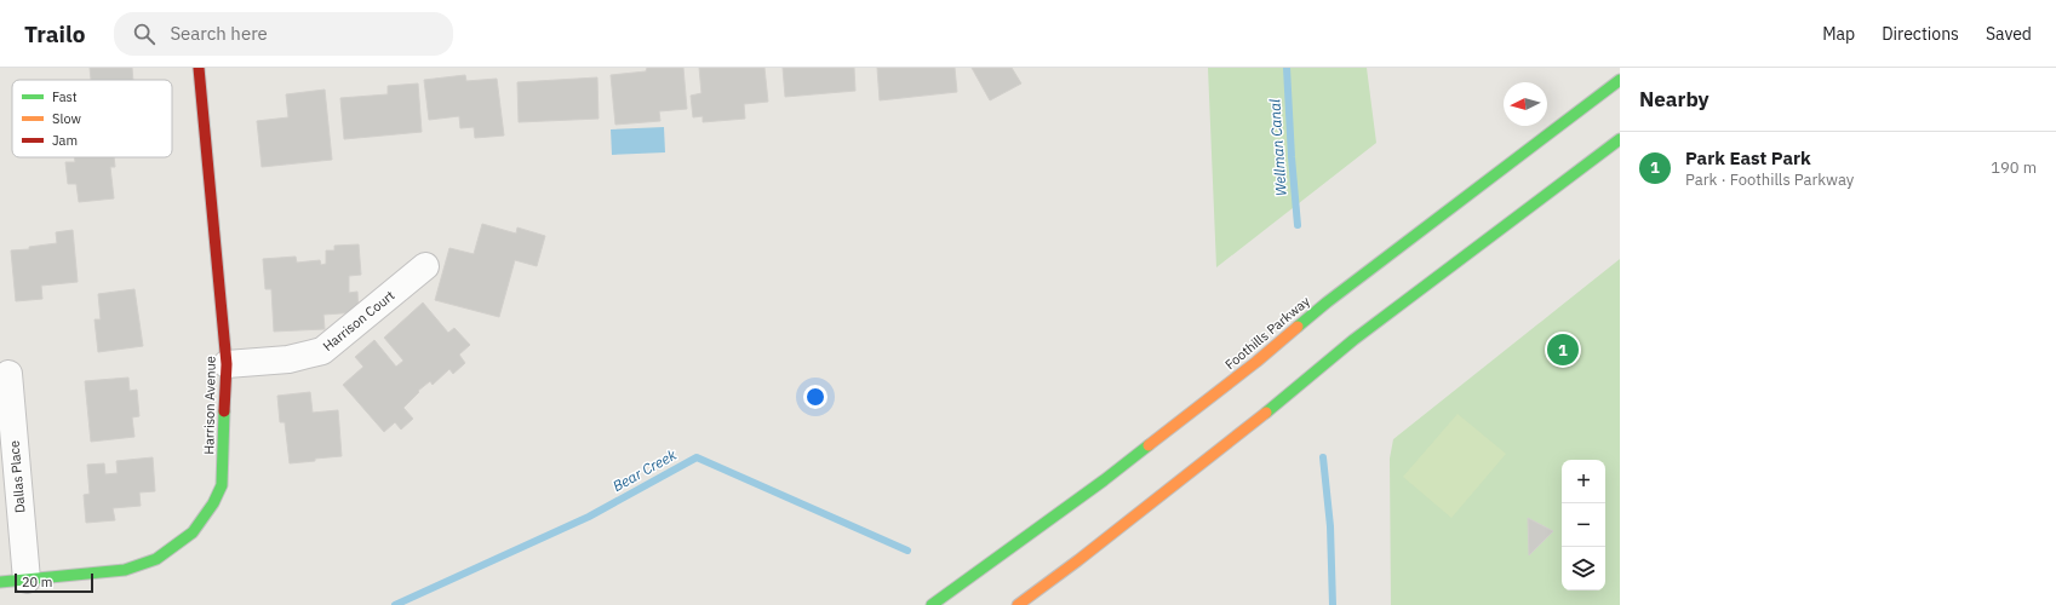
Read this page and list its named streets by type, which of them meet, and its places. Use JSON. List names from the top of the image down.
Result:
{
  "streets": {
    "main road": ["Foothills Parkway", "Harrison Avenue"],
    "street": ["Harrison Court", "Dallas Place"]
  },
  "crossings": [
    ["Harrison Court", "Harrison Avenue"],
    ["Harrison Avenue", "Dallas Place"]
  ],
  "water": ["Wellman Canal", "Bear Creek"],
  "legend": ["Fast", "Slow", "Jam"],
  "scale_bar": "20 m",
  "north": "left",
  "page": {
    "header": "Trailo",
    "search": "Search here",
    "nav": ["Map", "Directions", "Saved"],
    "heading": "Nearby",
    "list": [
      {
        "mark": "1",
        "name": "Park East Park",
        "note": "Park · Foothills Parkway",
        "value": "190 m"
      }
    ],
    "pins": "1",
    "map_buttons": ["+", "−"],
    "scale": "20 m"
  }
}
